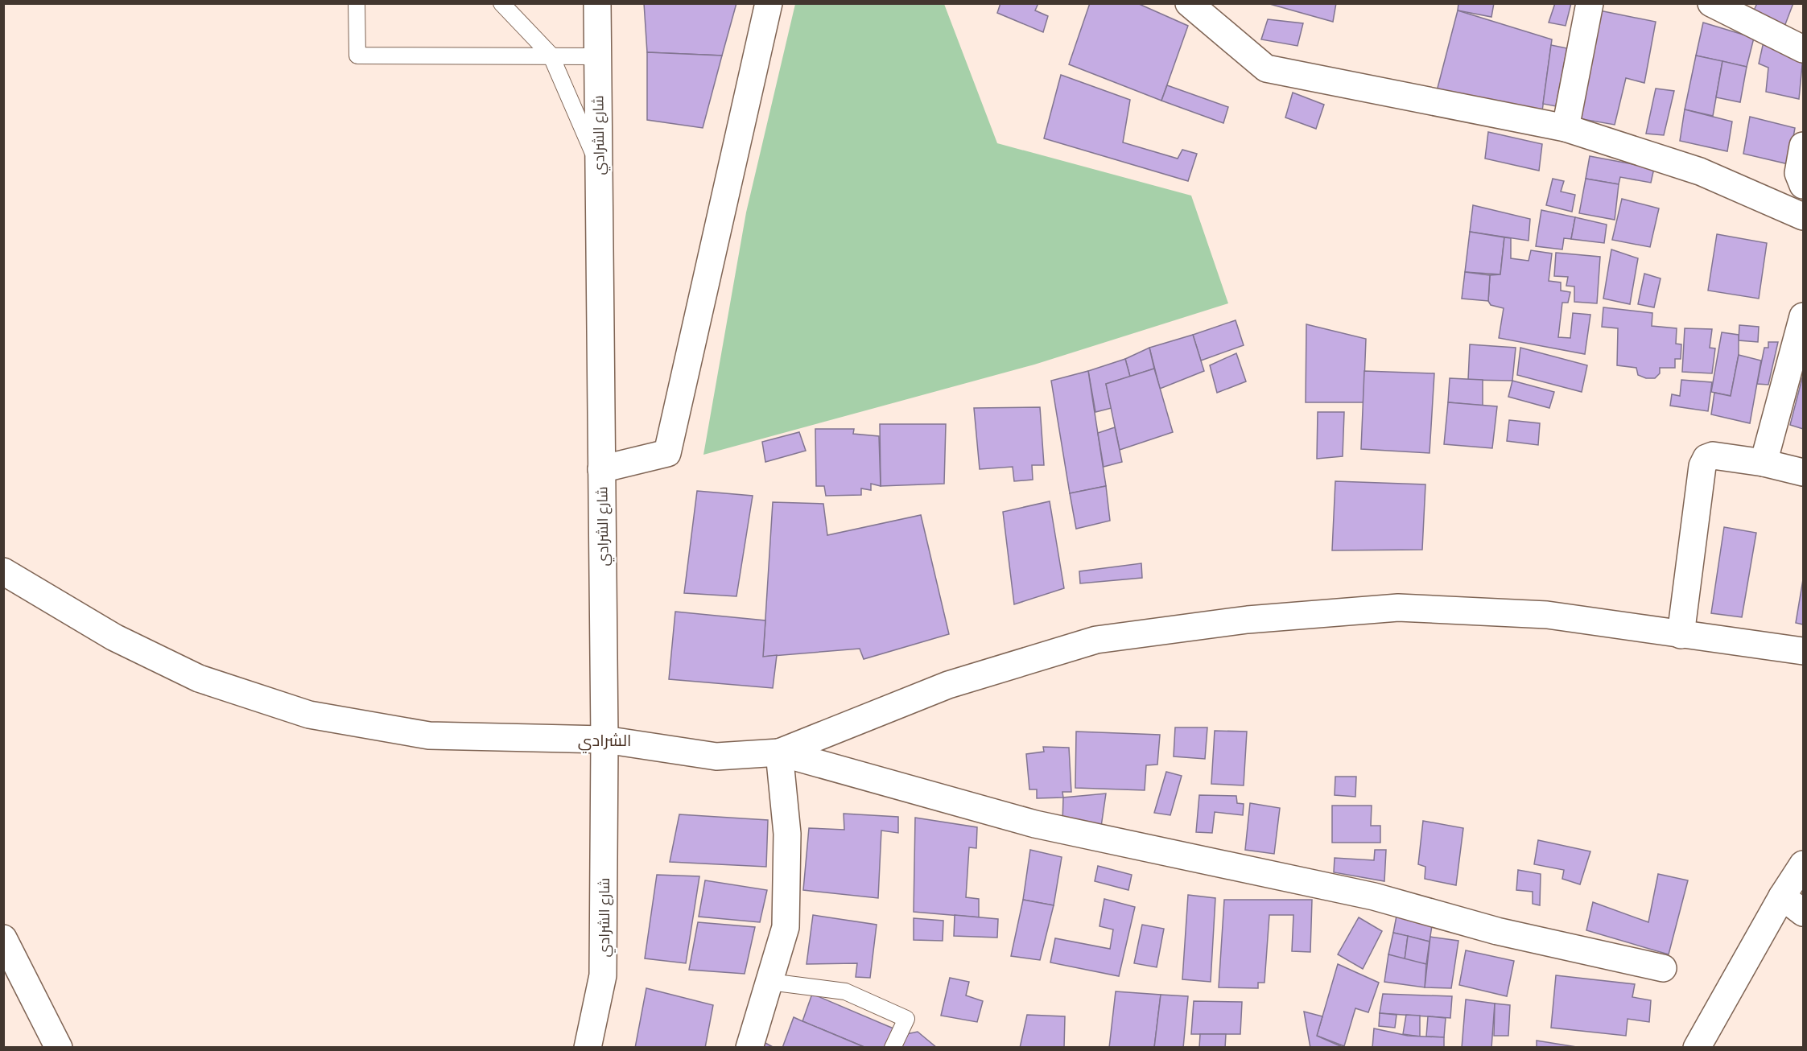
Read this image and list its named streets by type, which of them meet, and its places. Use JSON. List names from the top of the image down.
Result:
{
  "streets": {
    "street": ["شارع الشرادي"]
  },
  "districts": ["الشرادي"]
}
